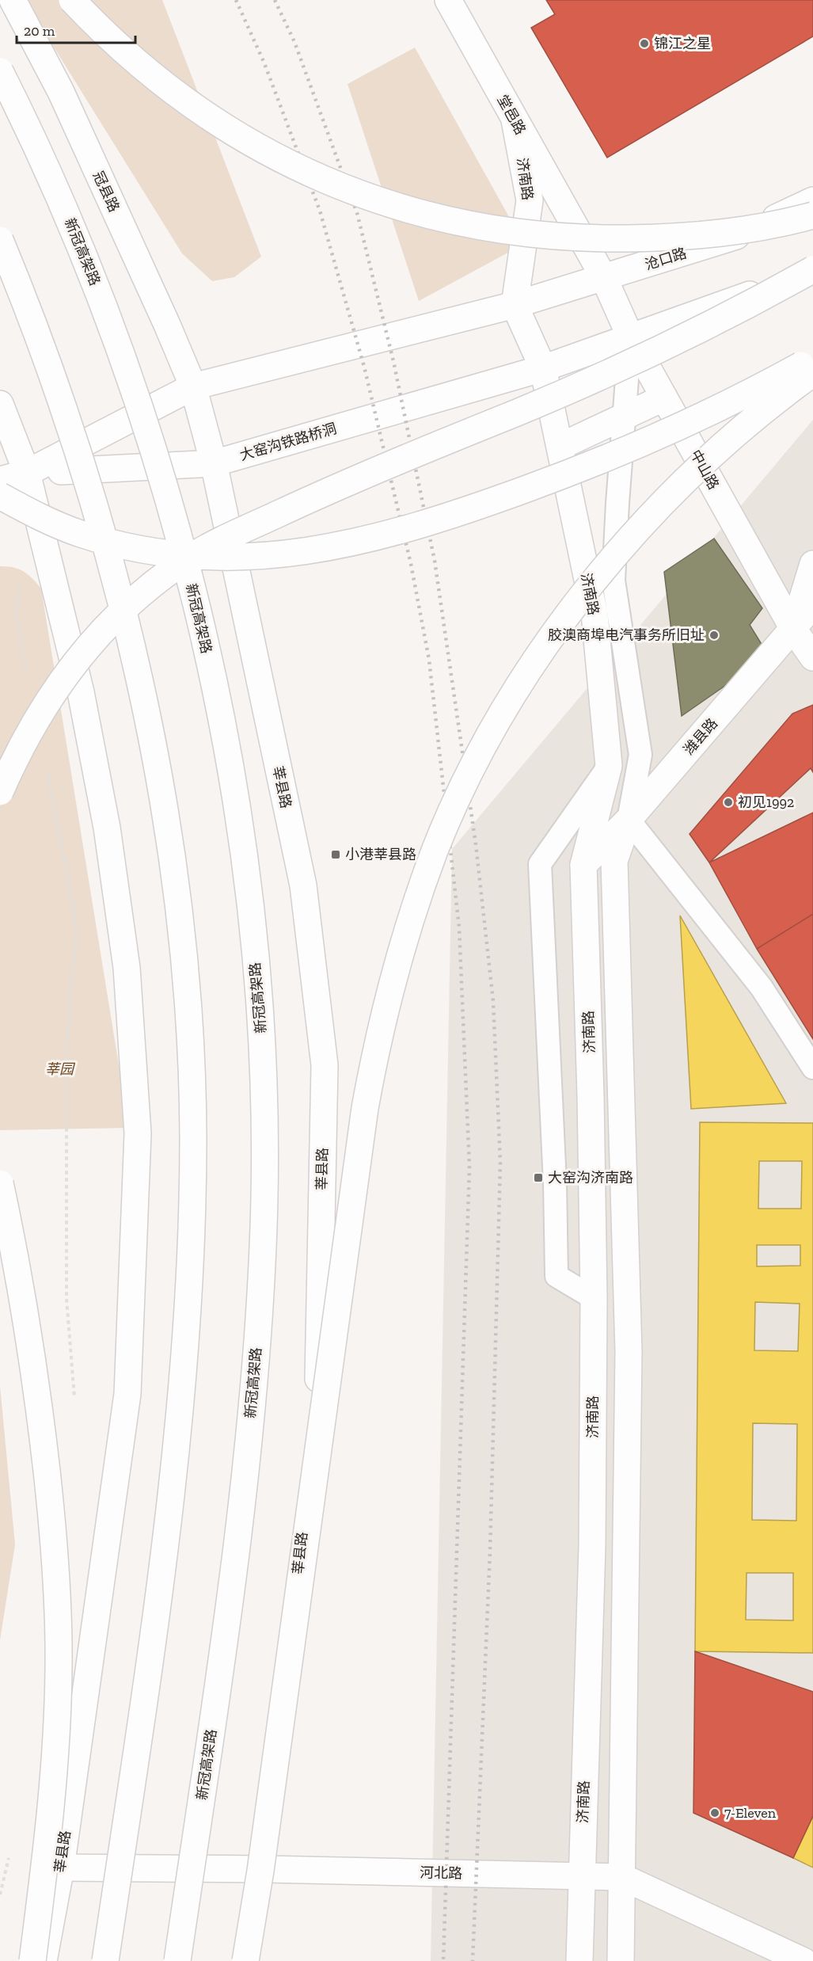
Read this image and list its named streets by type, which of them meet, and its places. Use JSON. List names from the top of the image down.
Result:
{
  "streets": {
    "main road": [
      "堂邑路",
      "济南路",
      "冠县路",
      "新冠高架路",
      "沧口路",
      "大窑沟铁路桥洞",
      "中山路",
      "潍县路",
      "莘县路",
      "河北路"
    ]
  },
  "crossings": [
    ["堂邑路", "济南路"],
    ["堂邑路", "沧口路"],
    ["堂邑路", "中山路"],
    ["济南路", "沧口路"],
    ["济南路", "大窑沟铁路桥洞"],
    ["济南路", "中山路"],
    ["济南路", "潍县路"],
    ["济南路", "河北路"],
    ["冠县路", "莘县路"],
    ["沧口路", "中山路"],
    ["大窑沟铁路桥洞", "莘县路"],
    ["中山路", "潍县路"],
    ["莘县路", "河北路"]
  ],
  "parks": ["莘园"],
  "places": {
    "other": [
      "锦江之星",
      "胶澳商埠电汽事务所旧址",
      "初见1992",
      "7-Eleven"
    ],
    "transit": ["小港莘县路", "大窑沟济南路"]
  },
  "scale_bar": "20 m"
}
